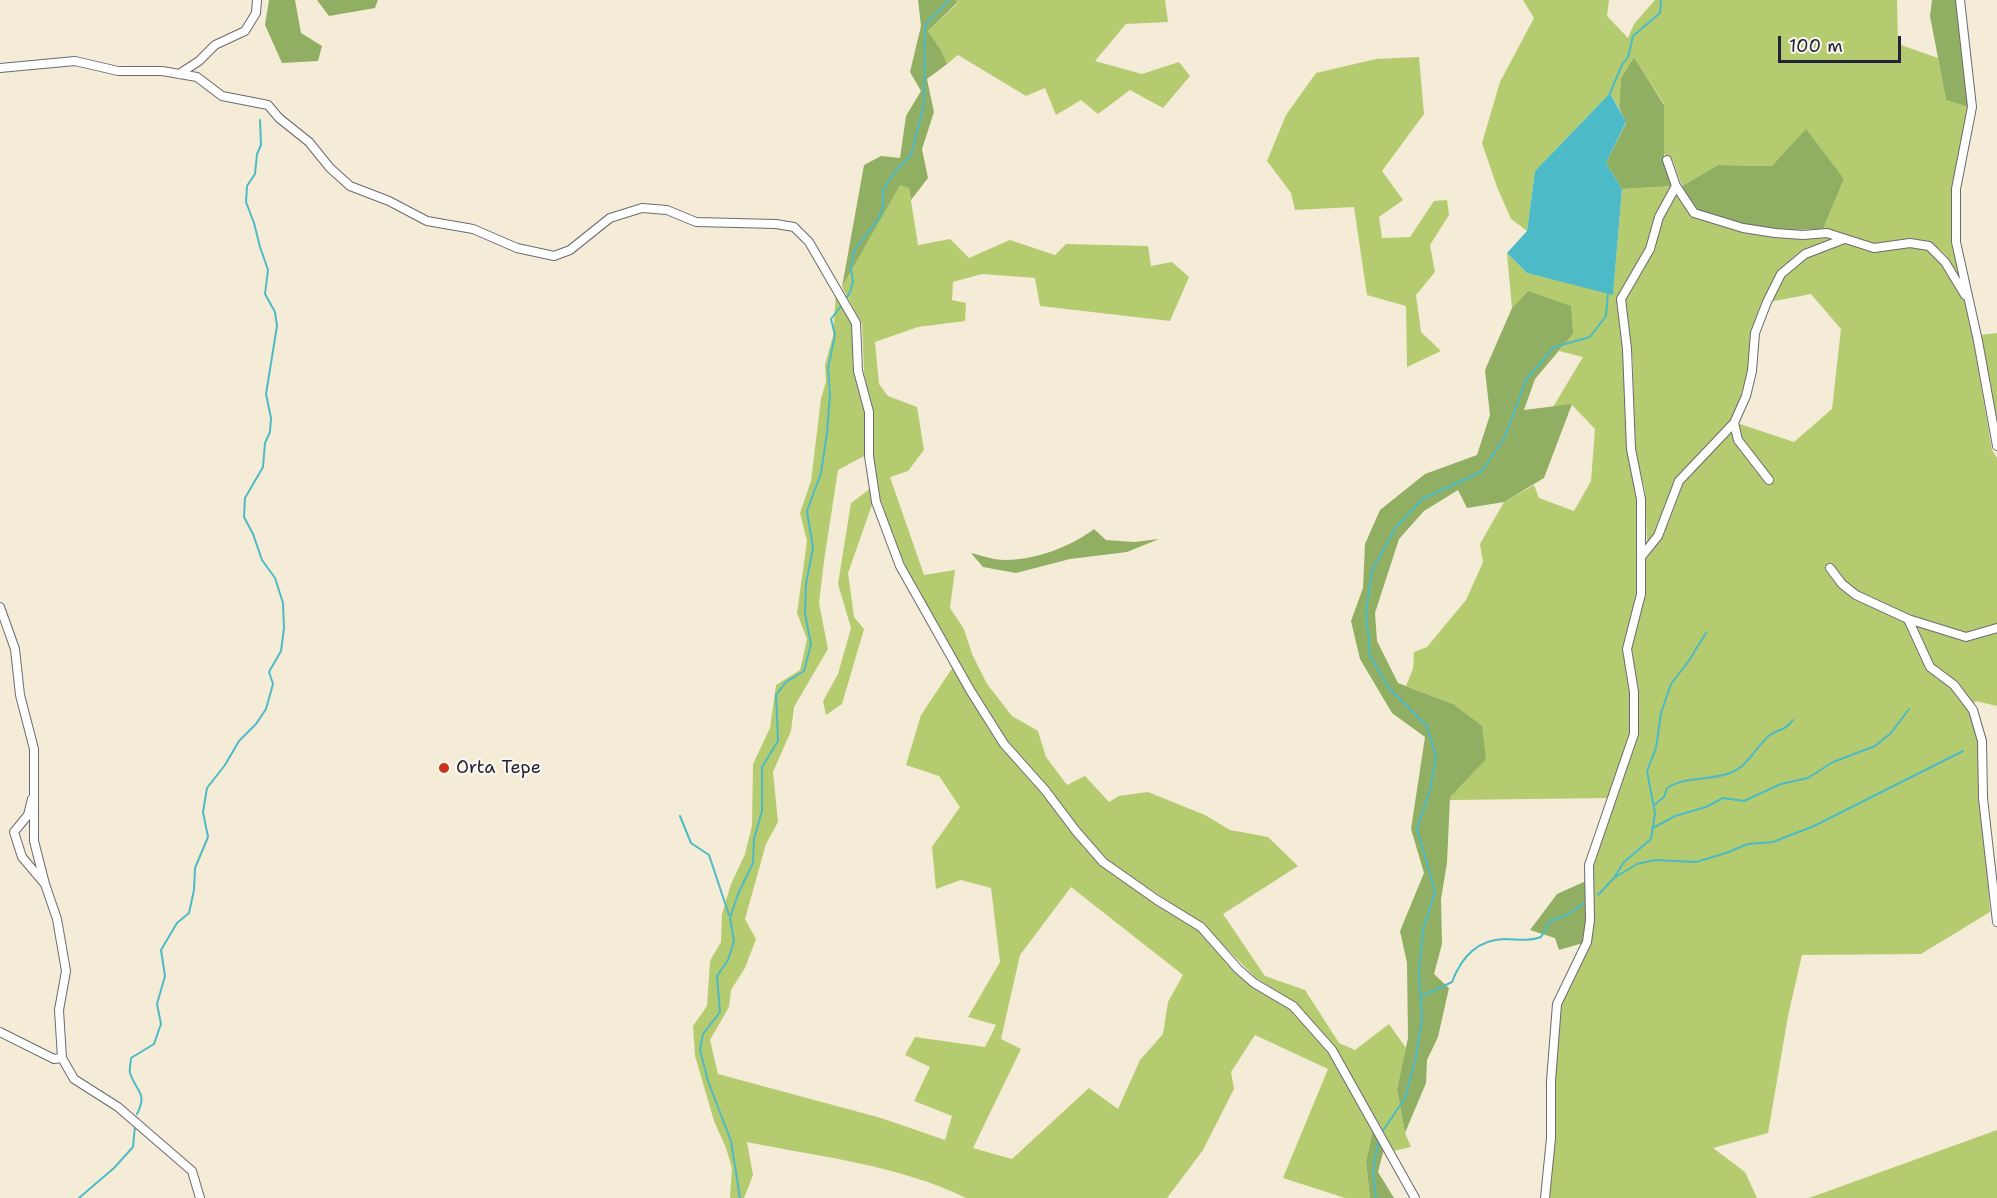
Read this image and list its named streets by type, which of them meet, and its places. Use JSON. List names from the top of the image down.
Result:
{
  "places": ["Orta Tepe"],
  "scale_bar": "100 m"
}
